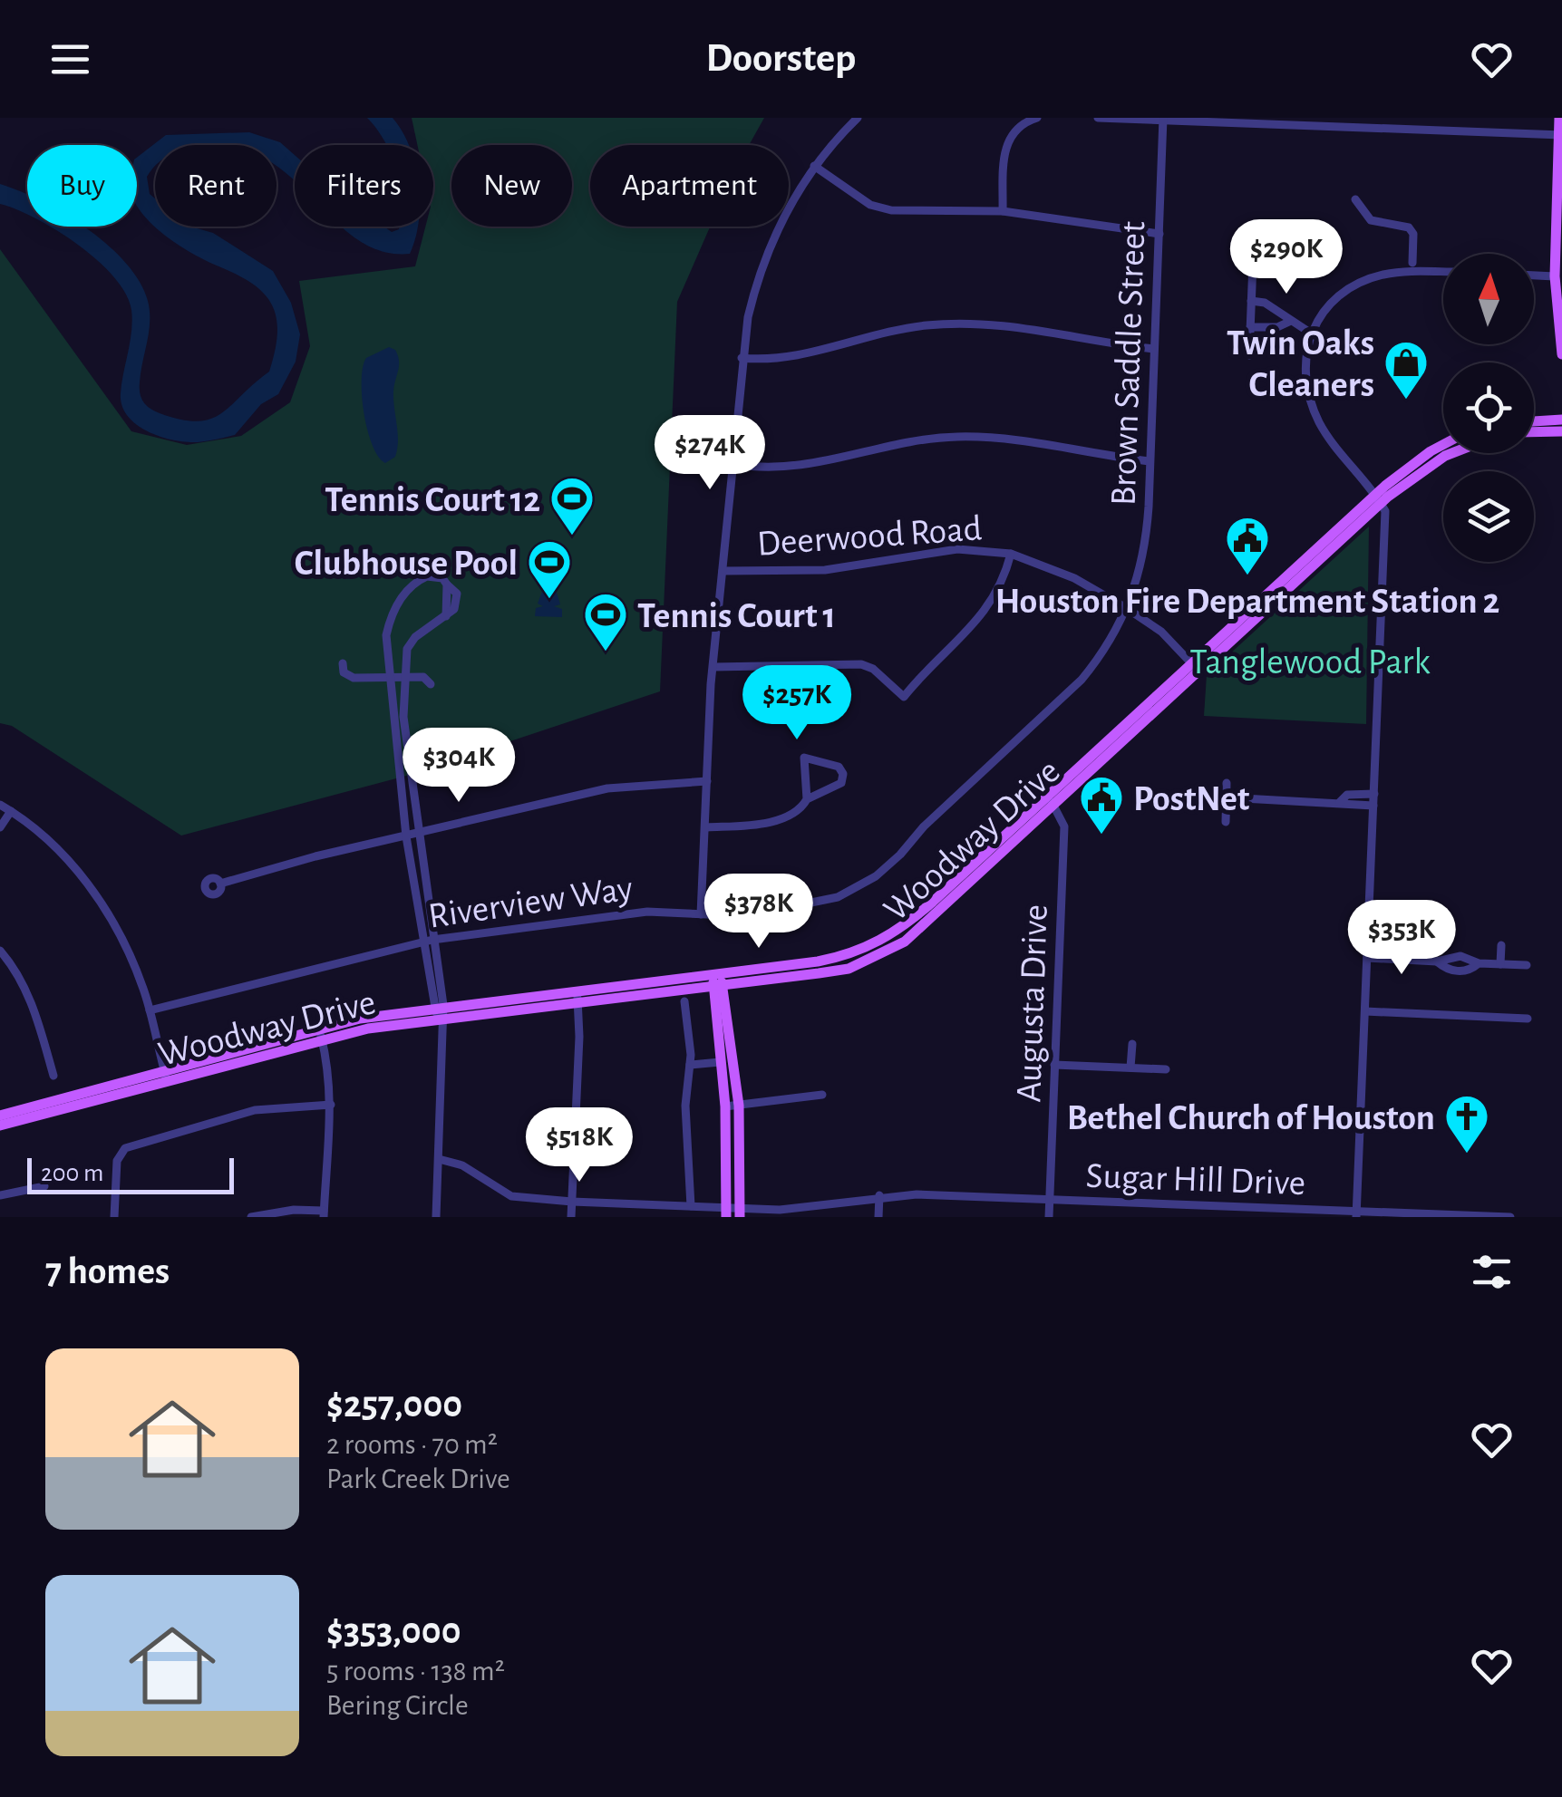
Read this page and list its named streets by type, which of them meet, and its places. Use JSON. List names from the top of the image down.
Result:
{
  "streets": {
    "main road": ["Woodway Drive"],
    "street": [
      "Brown Saddle Street",
      "Deerwood Road",
      "Riverview Way",
      "Augusta Drive",
      "Sugar Hill Drive"
    ]
  },
  "crossings": [
    ["Brown Saddle Street", "Deerwood Road"],
    ["Brown Saddle Street", "Riverview Way"],
    ["Deerwood Road", "Woodway Drive"],
    ["Deerwood Road", "Riverview Way"],
    ["Woodway Drive", "Augusta Drive"],
    ["Augusta Drive", "Sugar Hill Drive"]
  ],
  "parks": ["Tanglewood Park"],
  "places": {
    "shop": ["Twin Oaks Cleaners"],
    "sports": ["Tennis Court 12", "Clubhouse Pool", "Tennis Court 1"],
    "public building": ["Houston Fire Department Station 2", "PostNet"],
    "church": ["Bethel Church of Houston"]
  },
  "scale_bar": "200 m",
  "north": "top",
  "page": {
    "header": "Doorstep",
    "chip": [
      "Buy",
      "Rent",
      "Filters",
      "New",
      "Apartment"
    ],
    "price": [
      "$290K",
      "$274K",
      "$257K",
      "$304K",
      "$378K",
      "$353K",
      "$518K"
    ],
    "scale": "200 m",
    "heading": "7 homes",
    "list": [
      {
        "name": "$257,000",
        "note": "2 rooms · 70 m² · Park Creek Drive"
      },
      {
        "name": "$353,000",
        "note": "5 rooms · 138 m² · Bering Circle"
      }
    ]
  }
}
